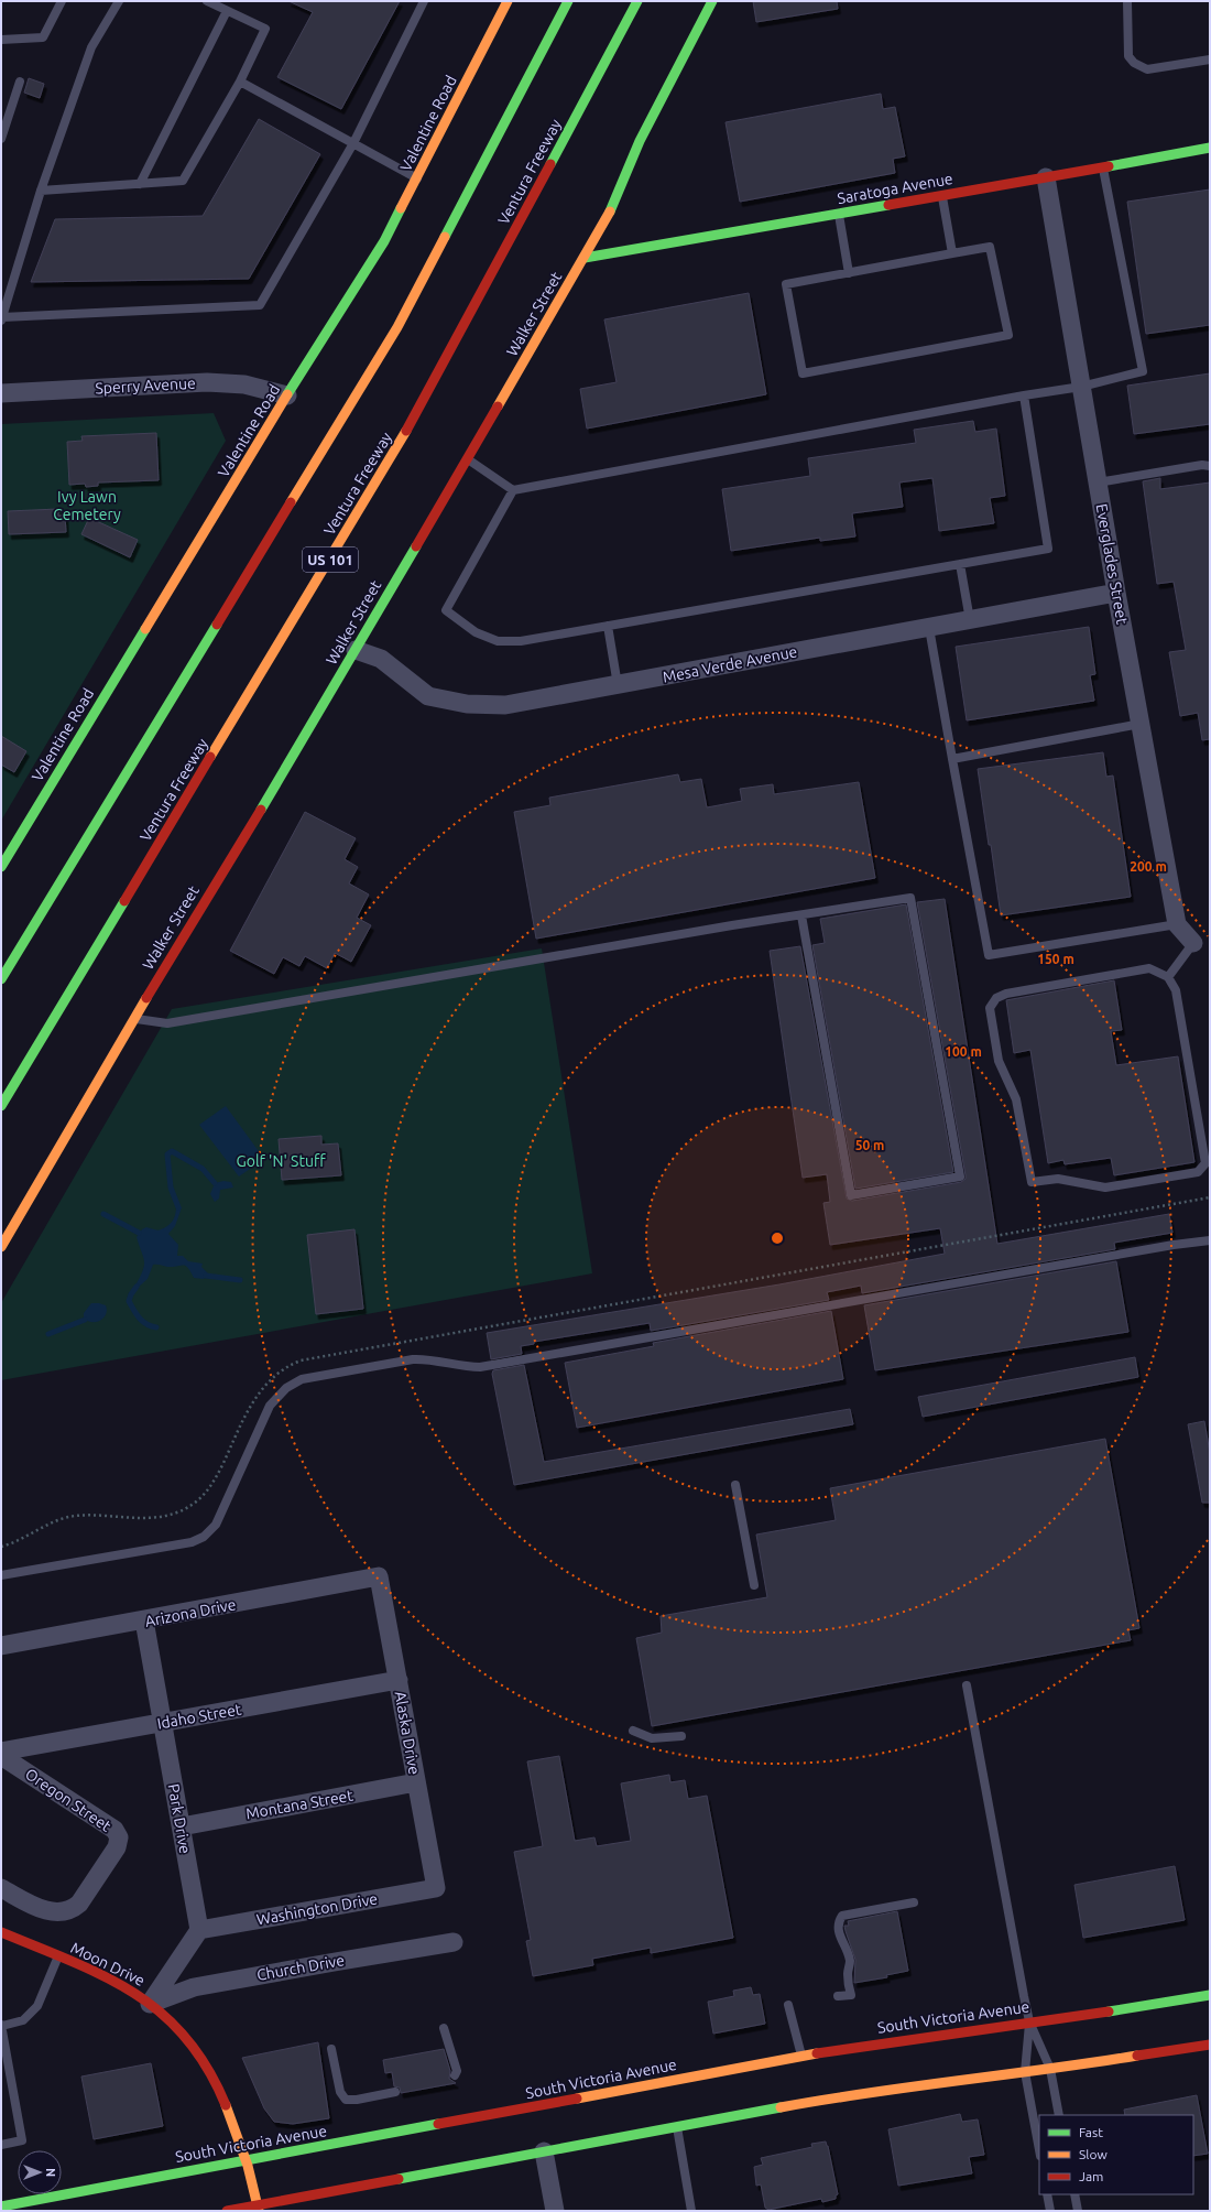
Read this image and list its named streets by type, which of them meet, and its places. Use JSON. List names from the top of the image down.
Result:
{
  "streets": {
    "main road": [
      "Valentine Road",
      "Ventura Freeway",
      "Saratoga Avenue",
      "Walker Street",
      "US 101",
      "Moon Drive",
      "South Victoria Avenue"
    ],
    "street": [
      "Sperry Avenue",
      "Everglades Street",
      "Mesa Verde Avenue",
      "Arizona Drive",
      "Idaho Street",
      "Alaska Drive",
      "Oregon Street",
      "Montana Street",
      "Park Drive",
      "Washington Drive",
      "Church Drive"
    ]
  },
  "crossings": [
    ["Valentine Road", "Sperry Avenue"],
    ["Saratoga Avenue", "Walker Street"],
    ["Saratoga Avenue", "Everglades Street"],
    ["Walker Street", "Mesa Verde Avenue"],
    ["Everglades Street", "Mesa Verde Avenue"],
    ["Arizona Drive", "Alaska Drive"],
    ["Arizona Drive", "Park Drive"],
    ["Idaho Street", "Alaska Drive"],
    ["Idaho Street", "Park Drive"],
    ["Alaska Drive", "Montana Street"],
    ["Alaska Drive", "Washington Drive"],
    ["Montana Street", "Park Drive"],
    ["Park Drive", "Washington Drive"],
    ["Moon Drive", "Church Drive"],
    ["Moon Drive", "South Victoria Avenue"]
  ],
  "parks": ["Ivy Lawn Cemetery", "Golf 'N' Stuff"],
  "legend": ["Fast", "Slow", "Jam"],
  "north": "right",
  "rings": [
    "200 m",
    "150 m",
    "100 m",
    "50 m"
  ]
}
